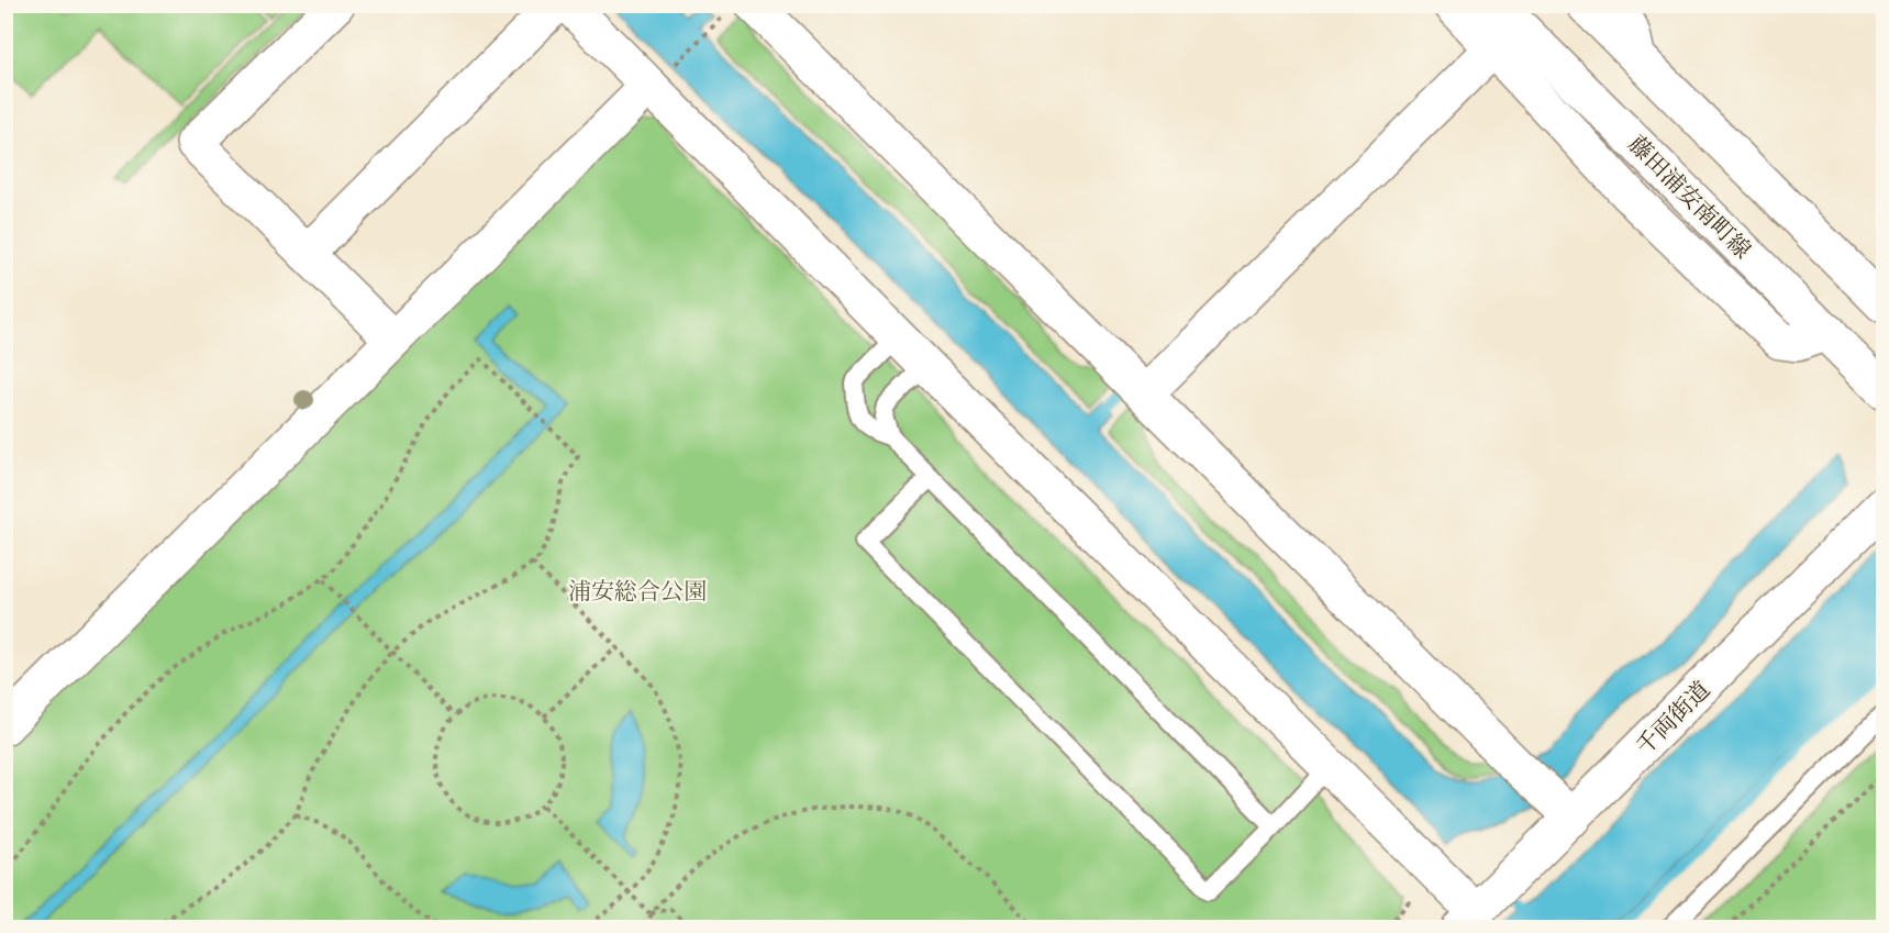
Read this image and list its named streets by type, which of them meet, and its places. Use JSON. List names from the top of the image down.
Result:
{
  "streets": {
    "street": ["藤田浦安南町線", "千両街道"]
  },
  "parks": ["浦安総合公園"]
}
